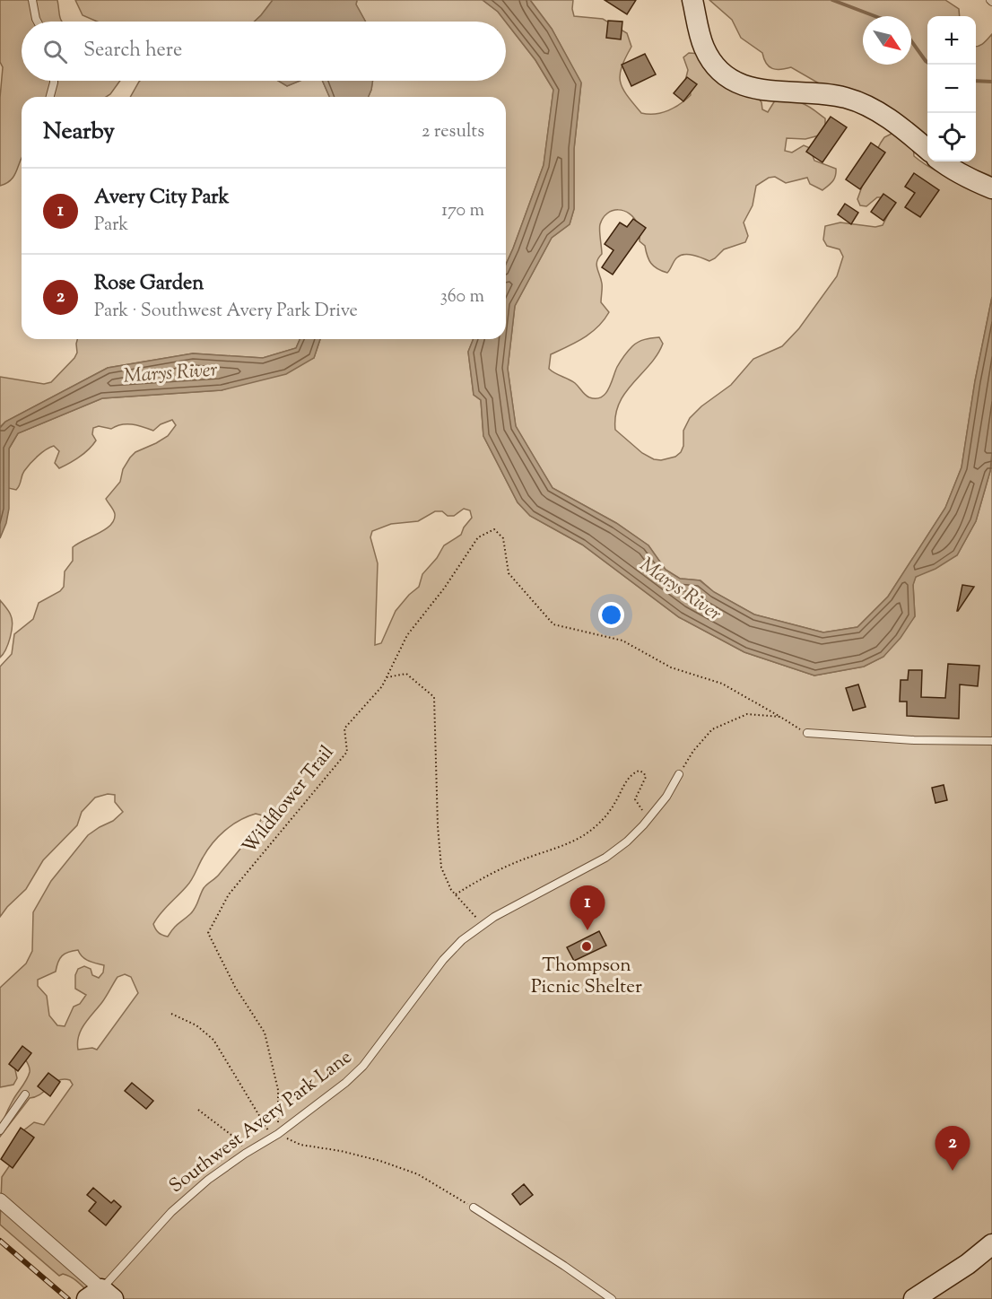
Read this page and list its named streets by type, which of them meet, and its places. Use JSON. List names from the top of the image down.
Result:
{
  "streets": {
    "lane": ["Southwest Avery Park Lane"],
    "path": ["Wildflower Trail"]
  },
  "crossings": [
    ["Wildflower Trail", "Southwest Avery Park Lane"]
  ],
  "water": ["Marys River"],
  "places": ["Thompson Picnic Shelter"],
  "north": "bottom right",
  "page": {
    "map_buttons": ["+", "−"],
    "search": "Search here",
    "heading": ["Nearby", "2 results"],
    "list": [
      {
        "mark": "1",
        "name": "Avery City Park",
        "note": "Park",
        "value": "170 m"
      },
      {
        "mark": "2",
        "name": "Rose Garden",
        "note": "Park · Southwest Avery Park Drive",
        "value": "360 m"
      }
    ],
    "pins": ["1", "2"]
  }
}
